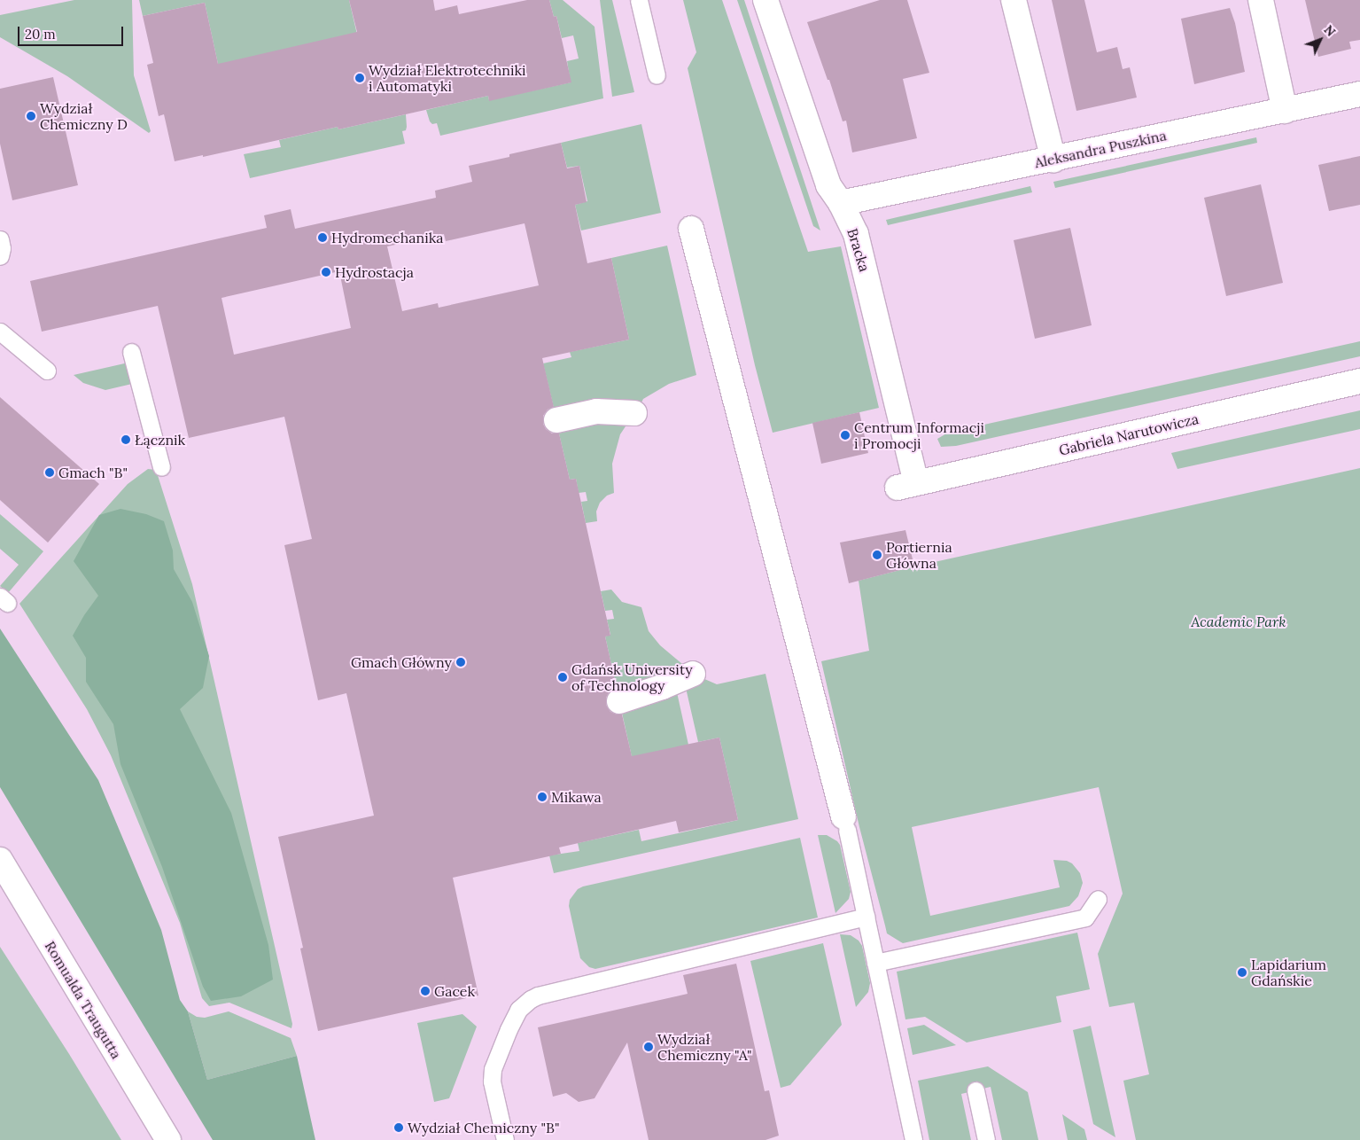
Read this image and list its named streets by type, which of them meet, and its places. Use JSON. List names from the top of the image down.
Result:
{
  "streets": {
    "street": [
      "Aleksandra Puszkina",
      "Bracka",
      "Gabriela Narutowicza",
      "Romualda Traugutta"
    ]
  },
  "crossings": [
    ["Aleksandra Puszkina", "Bracka"],
    ["Bracka", "Gabriela Narutowicza"]
  ],
  "parks": ["Academic Park"],
  "places": [
    "Wydział Elektrotechniki i Automatyki",
    "Wydział Chemiczny D",
    "Hydromechanika",
    "Hydrostacja",
    "Centrum Informacji i Promocji",
    "Łącznik",
    "Gmach \"B\"",
    "Portiernia Główna",
    "Gmach Główny",
    "Gdańsk University of Technology",
    "Mikawa",
    "Lapidarium Gdańskie",
    "Gacek",
    "Wydział Chemiczny \"A\"",
    "Wydział Chemiczny \"B\""
  ],
  "scale_bar": "20 m",
  "north": "top right"
}
